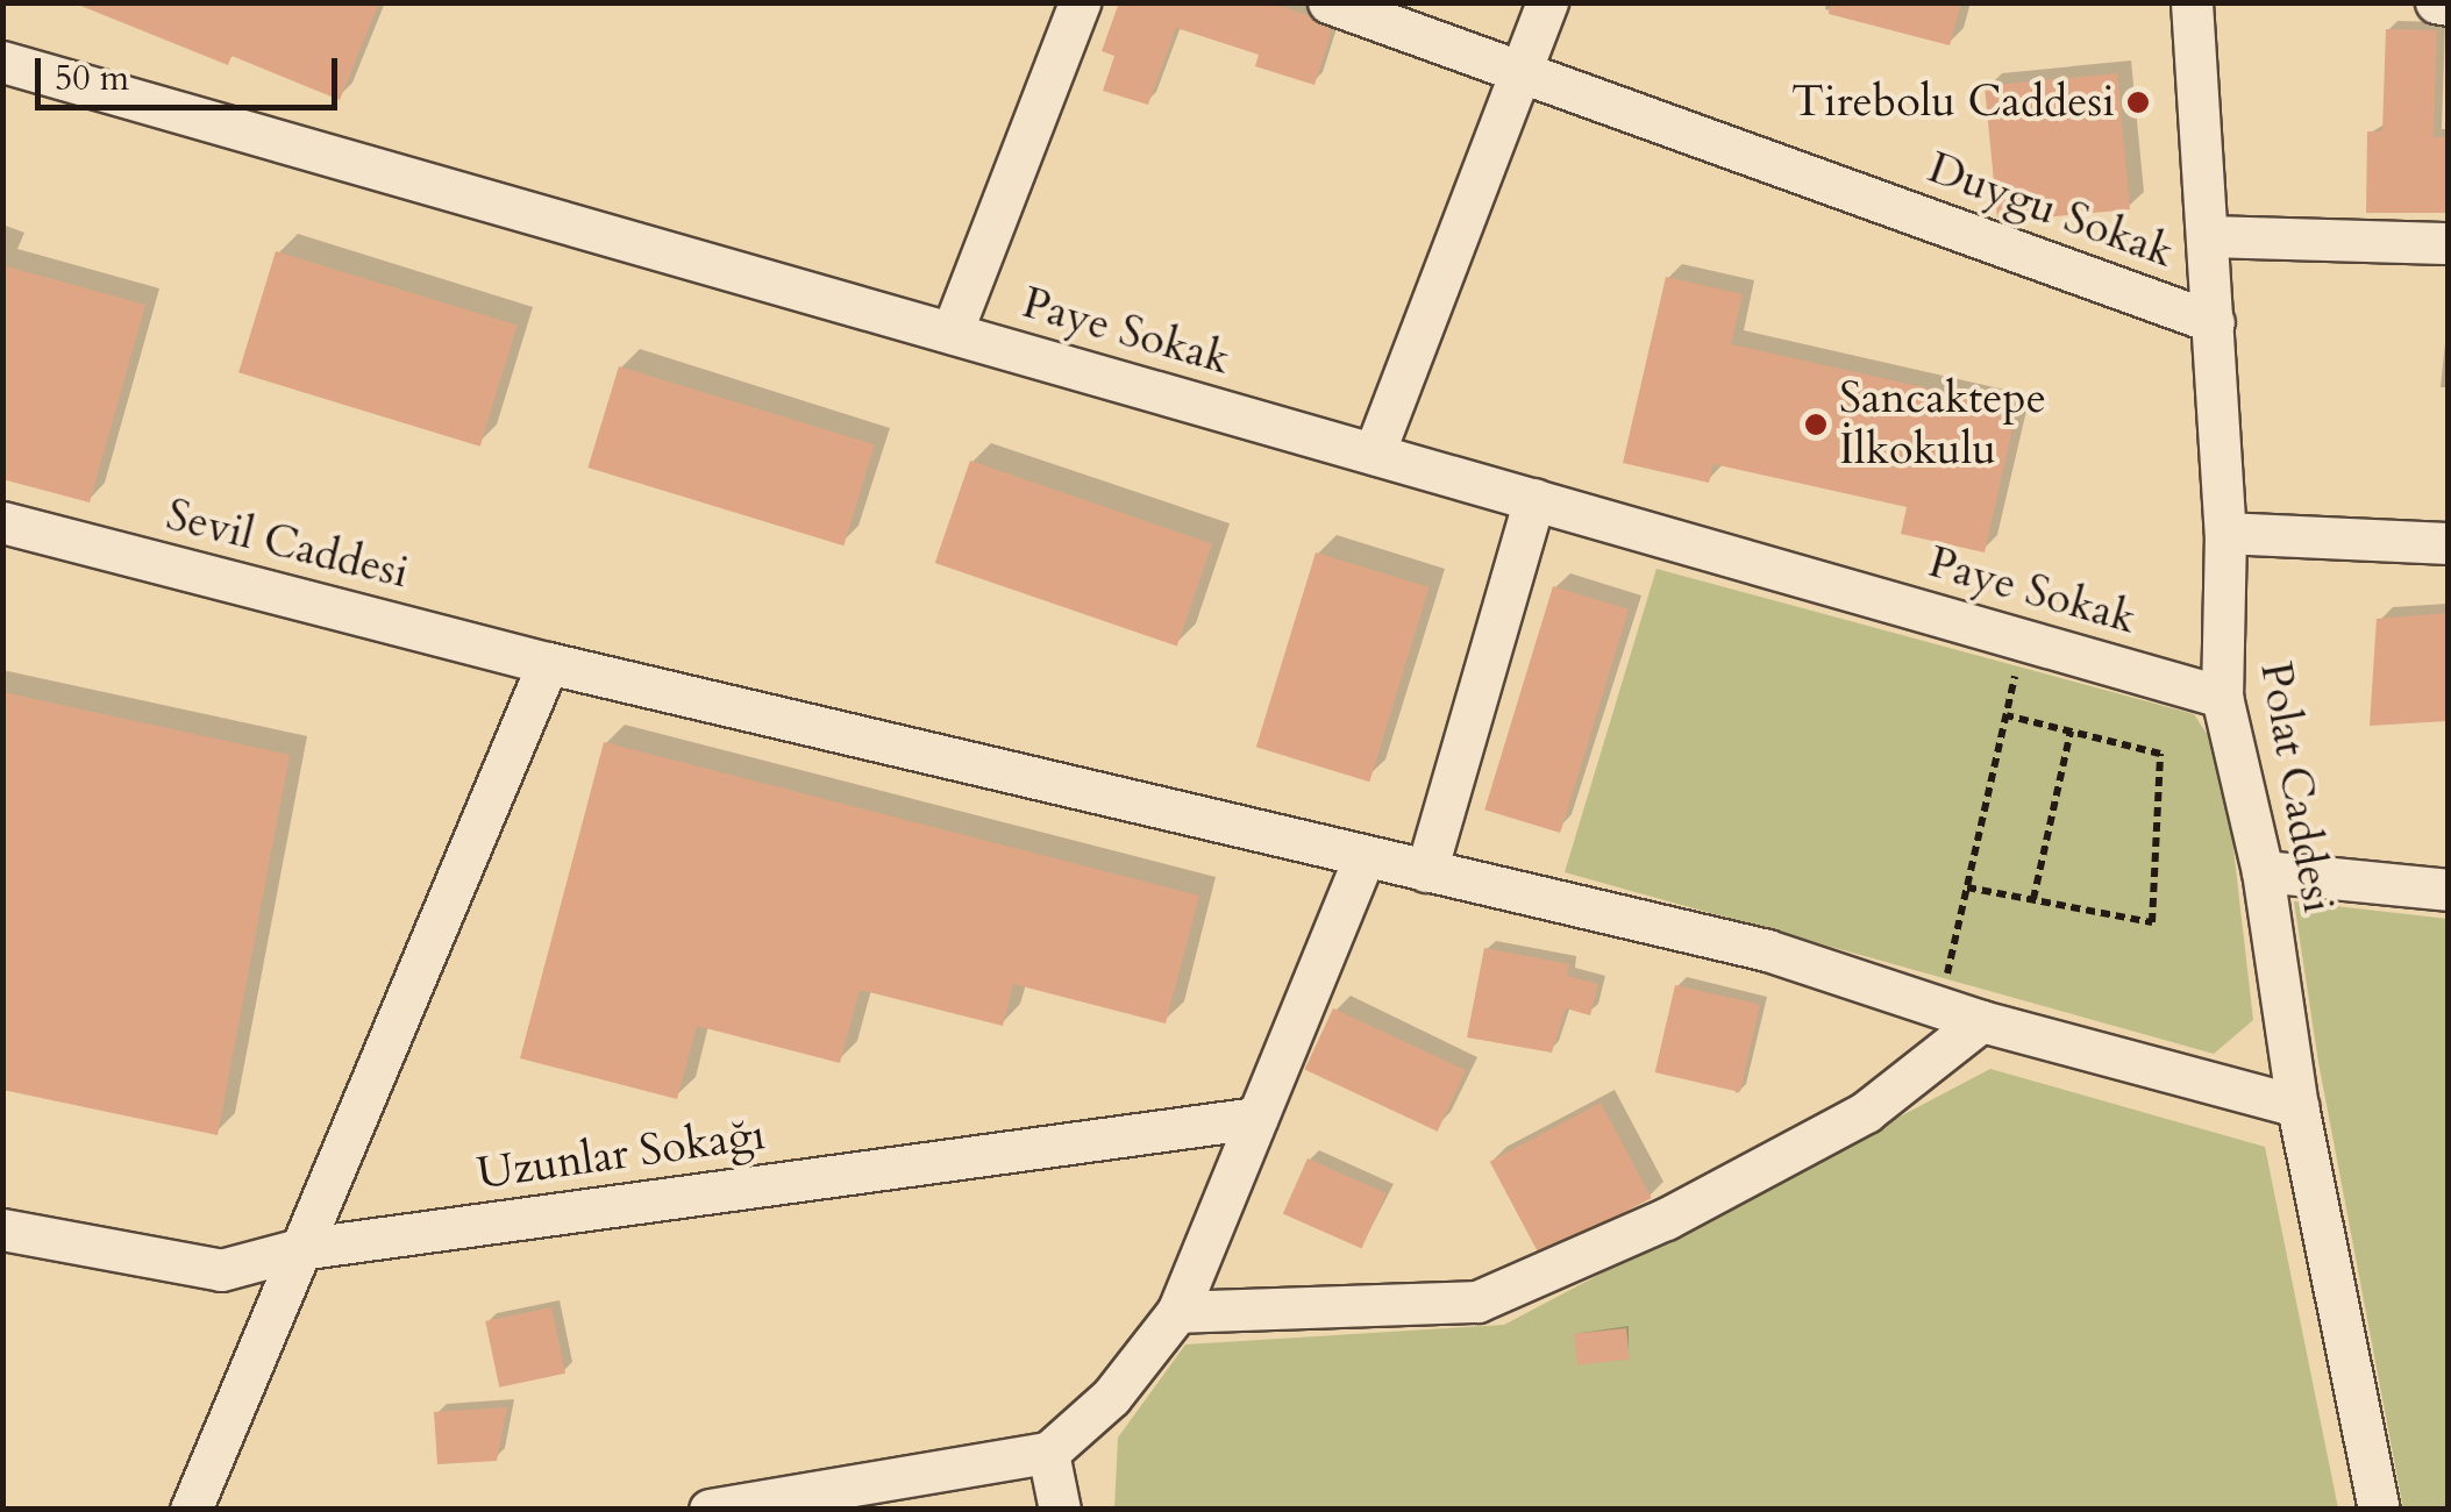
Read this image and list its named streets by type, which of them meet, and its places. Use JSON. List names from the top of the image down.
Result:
{
  "streets": {
    "street": [
      "Duygu Sokak",
      "Paye Sokak",
      "Sevil Caddesi",
      "Polat Caddesi",
      "Uzunlar Sokağı"
    ]
  },
  "crossings": [
    ["Duygu Sokak", "Polat Caddesi"],
    ["Paye Sokak", "Polat Caddesi"],
    ["Sevil Caddesi", "Polat Caddesi"]
  ],
  "places": ["Tirebolu Caddesi", "Sancaktepe İlkokulu"],
  "scale_bar": "50 m"
}
